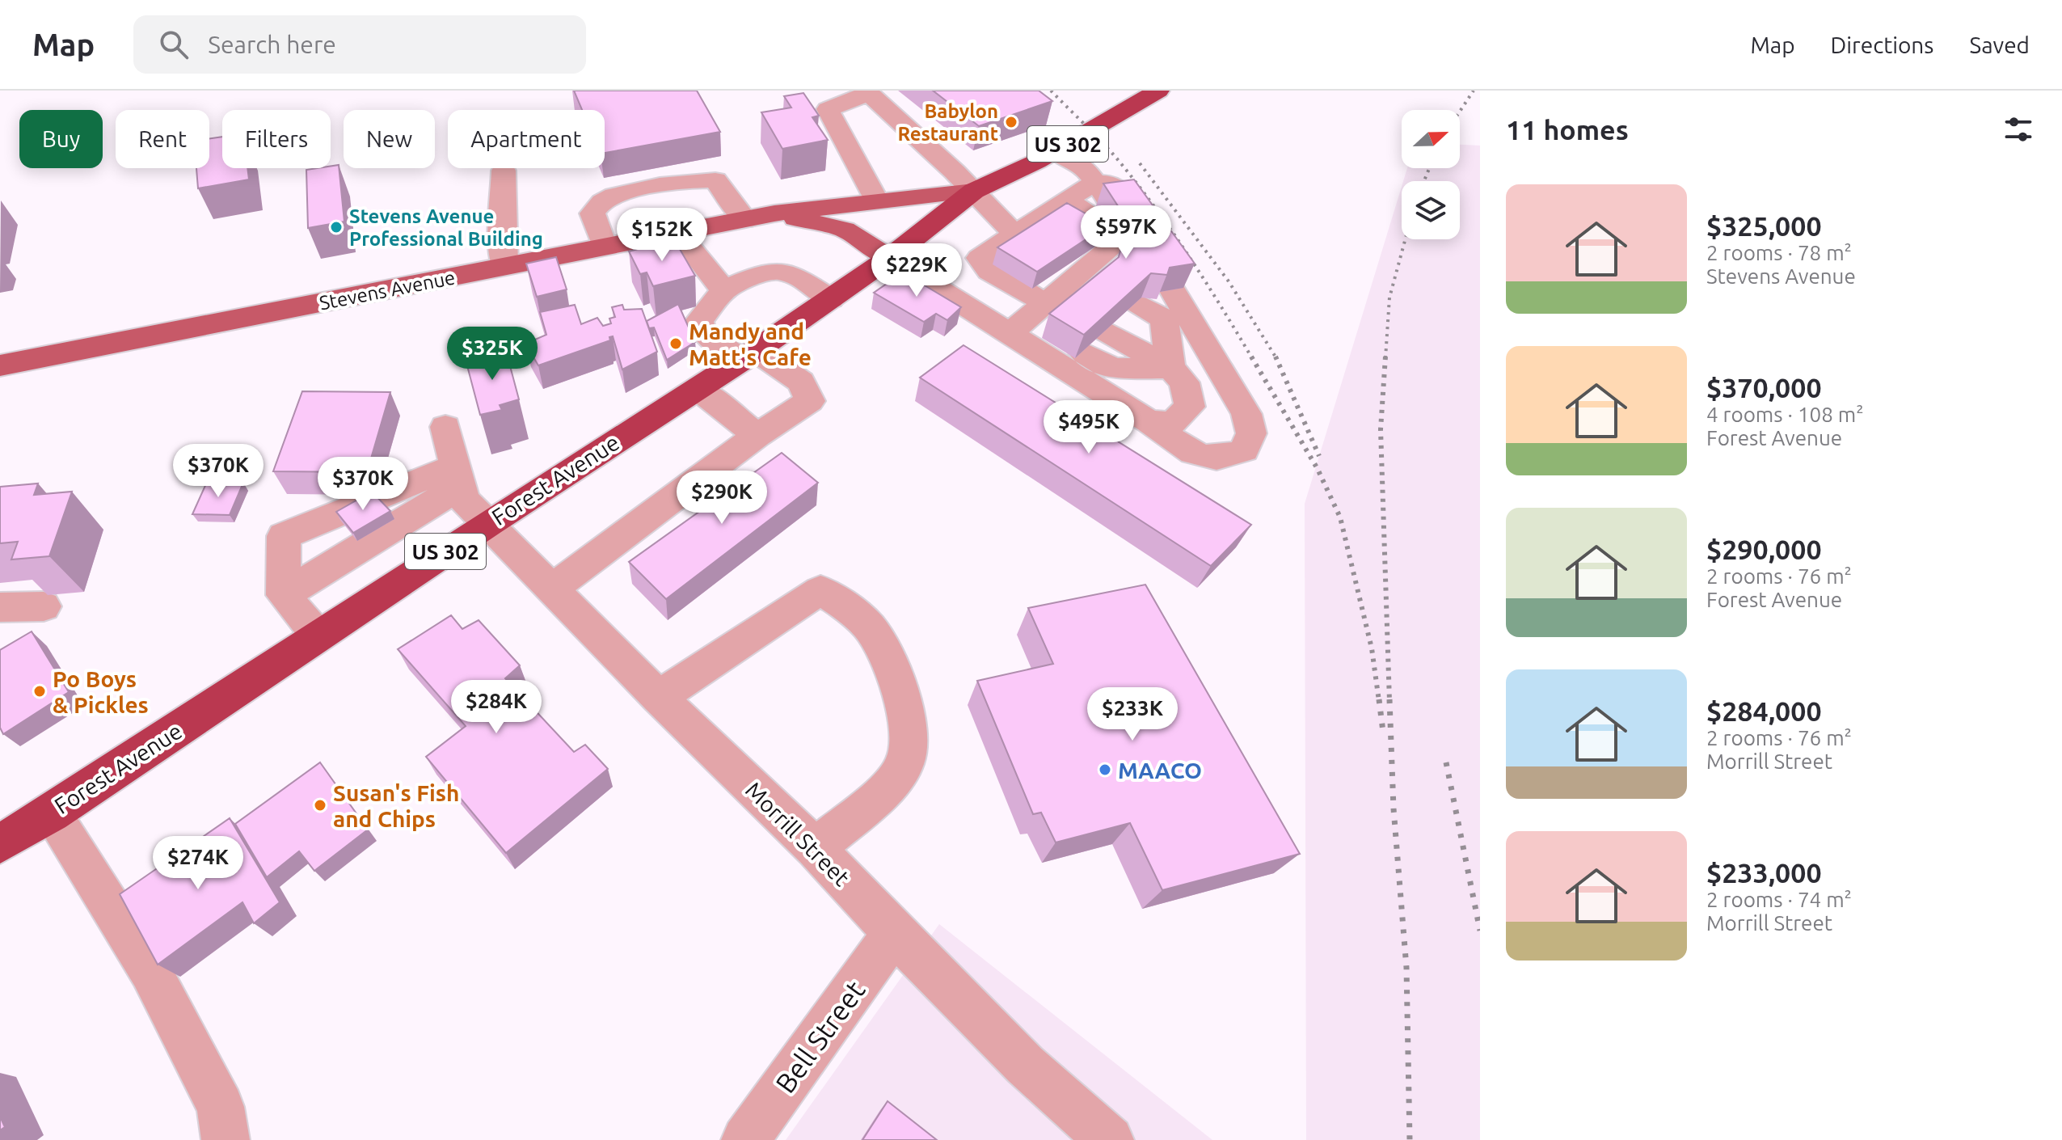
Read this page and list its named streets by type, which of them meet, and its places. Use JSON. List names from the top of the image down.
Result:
{
  "streets": {
    "highway": ["US 302", "Forest Avenue"],
    "main road": ["Stevens Avenue"],
    "street": ["Morrill Street", "Bell Street"]
  },
  "crossings": [
    ["US 302", "Stevens Avenue"],
    ["US 302", "Forest Avenue"],
    ["Stevens Avenue", "Forest Avenue"],
    ["Forest Avenue", "Morrill Street"],
    ["Morrill Street", "Bell Street"]
  ],
  "places": [
    "Babylon Restaurant",
    "Stevens Avenue Professional Building",
    "Mandy and Matt's Cafe",
    "Po Boys & Pickles",
    "MAACO",
    "Susan's Fish and Chips"
  ],
  "north": "right",
  "page": {
    "header": "Map",
    "search": "Search here",
    "nav": ["Map", "Directions", "Saved"],
    "heading": "11 homes",
    "chip": [
      "Buy",
      "Rent",
      "Filters",
      "New",
      "Apartment"
    ],
    "list": [
      {
        "name": "$325,000",
        "note": "2 rooms · 78 m² · Stevens Avenue"
      },
      {
        "name": "$370,000",
        "note": "4 rooms · 108 m² · Forest Avenue"
      },
      {
        "name": "$290,000",
        "note": "2 rooms · 76 m² · Forest Avenue"
      },
      {
        "name": "$284,000",
        "note": "2 rooms · 76 m² · Morrill Street"
      },
      {
        "name": "$233,000",
        "note": "2 rooms · 74 m² · Morrill Street"
      }
    ],
    "price": [
      "$597K",
      "$152K",
      "$229K",
      "$325K",
      "$495K",
      "$370K",
      "$370K",
      "$290K",
      "$284K",
      "$233K",
      "$274K"
    ]
  }
}
